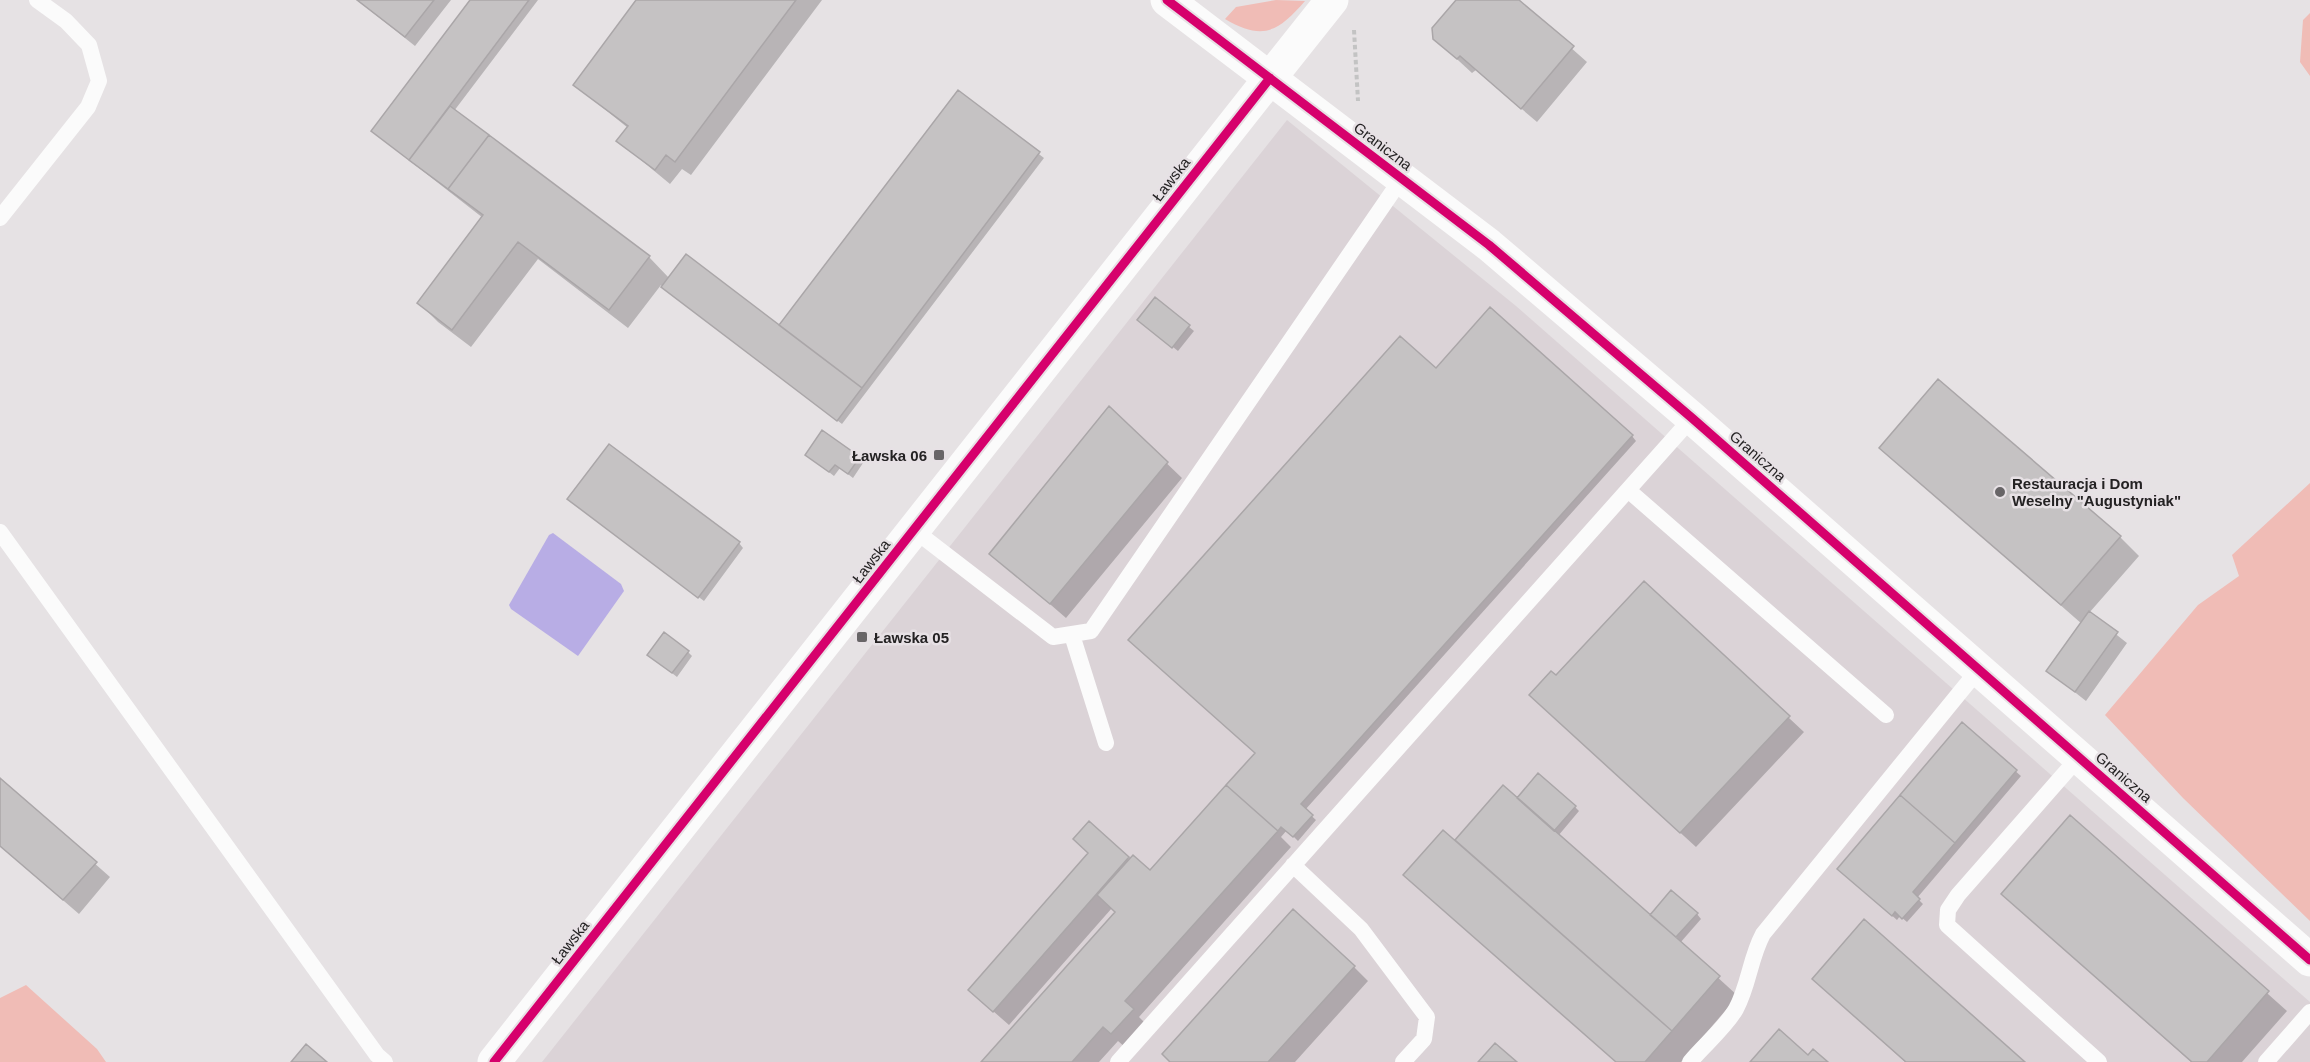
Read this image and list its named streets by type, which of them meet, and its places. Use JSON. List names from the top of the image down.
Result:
{
  "streets": {
    "street": ["Graniczna", "Ławska"]
  },
  "crossings": [
    ["Graniczna", "Ławska"]
  ],
  "places": {
    "transit": ["Ławska 06", "Ławska 05"],
    "other": ["Restauracja i Dom Weselny \"Augustyniak\""]
  }
}
